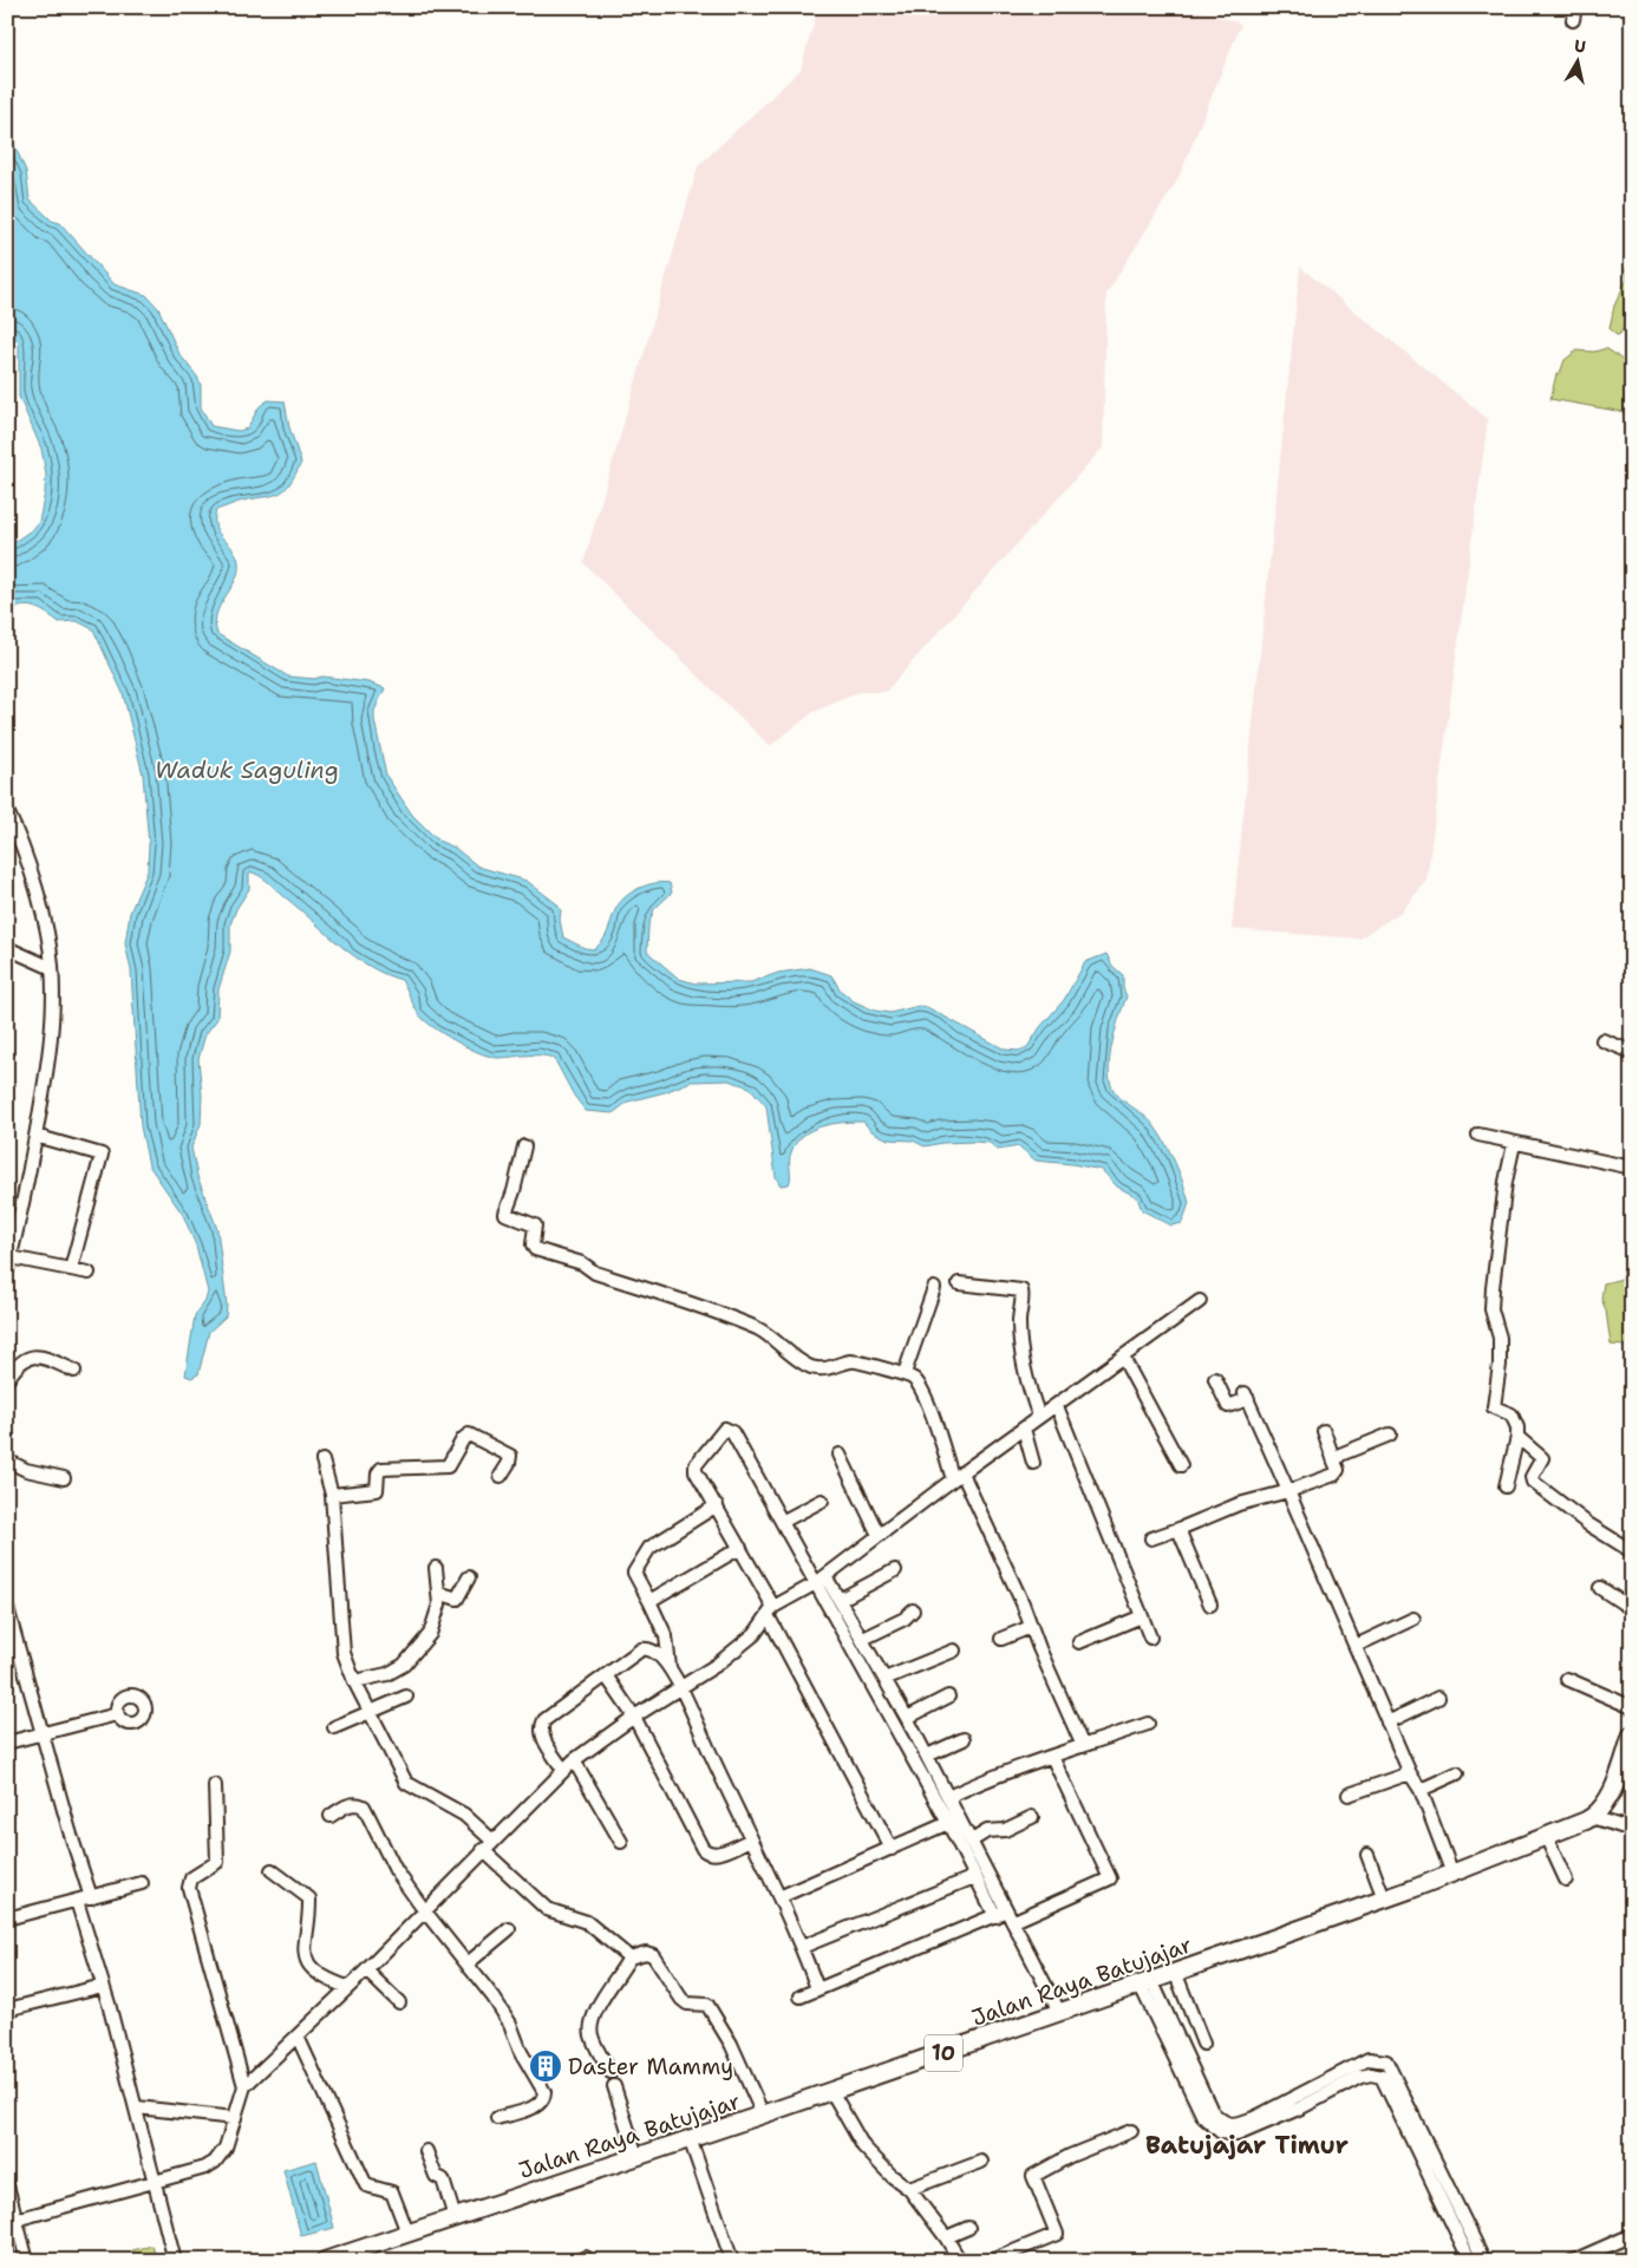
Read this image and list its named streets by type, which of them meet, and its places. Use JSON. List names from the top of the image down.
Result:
{
  "streets": {
    "highway": ["Jalan Raya Batujajar", "10"]
  },
  "districts": ["Batujajar Timur"],
  "water": ["Waduk Saguling"],
  "places": {
    "building": ["Daster Mammy"]
  },
  "north": "top"
}
